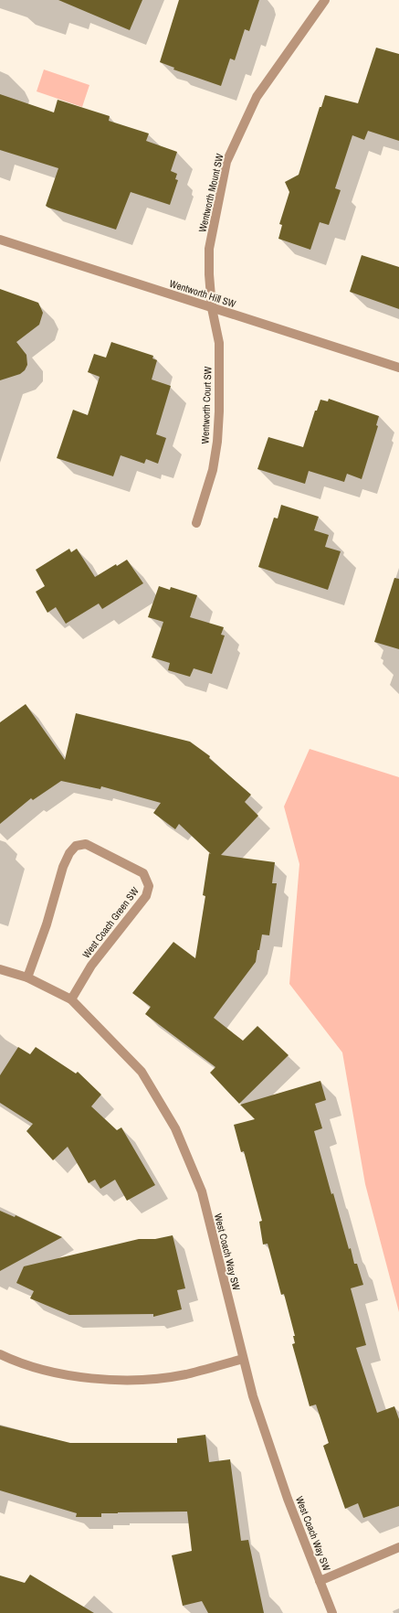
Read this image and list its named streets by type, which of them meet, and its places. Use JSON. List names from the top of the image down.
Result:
{
  "streets": {
    "street": [
      "Wentworth Mount SW",
      "Wentworth Hill SW",
      "Wentworth Court SW",
      "West Coach Green SW",
      "West Coach Way SW"
    ]
  },
  "crossings": [
    ["Wentworth Mount SW", "Wentworth Hill SW"],
    ["Wentworth Mount SW", "Wentworth Court SW"],
    ["Wentworth Hill SW", "Wentworth Court SW"],
    ["West Coach Green SW", "West Coach Way SW"]
  ]
}
